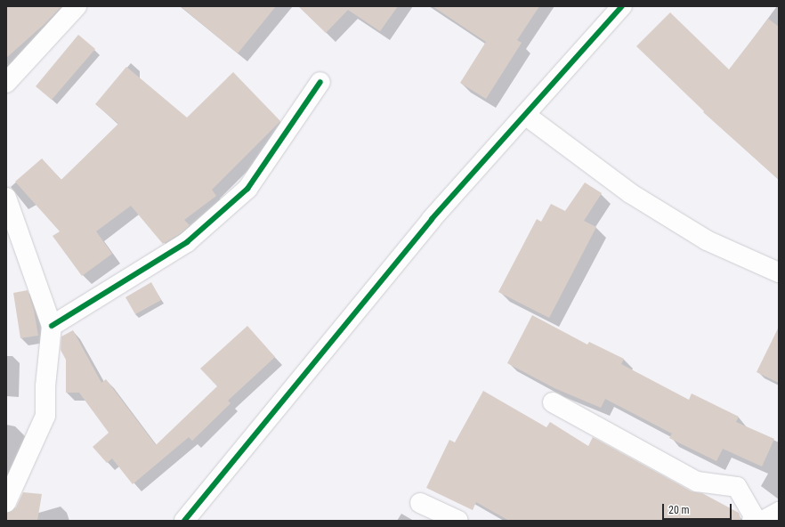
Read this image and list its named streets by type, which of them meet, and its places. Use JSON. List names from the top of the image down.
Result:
{
  "scale_bar": "20 m"
}
